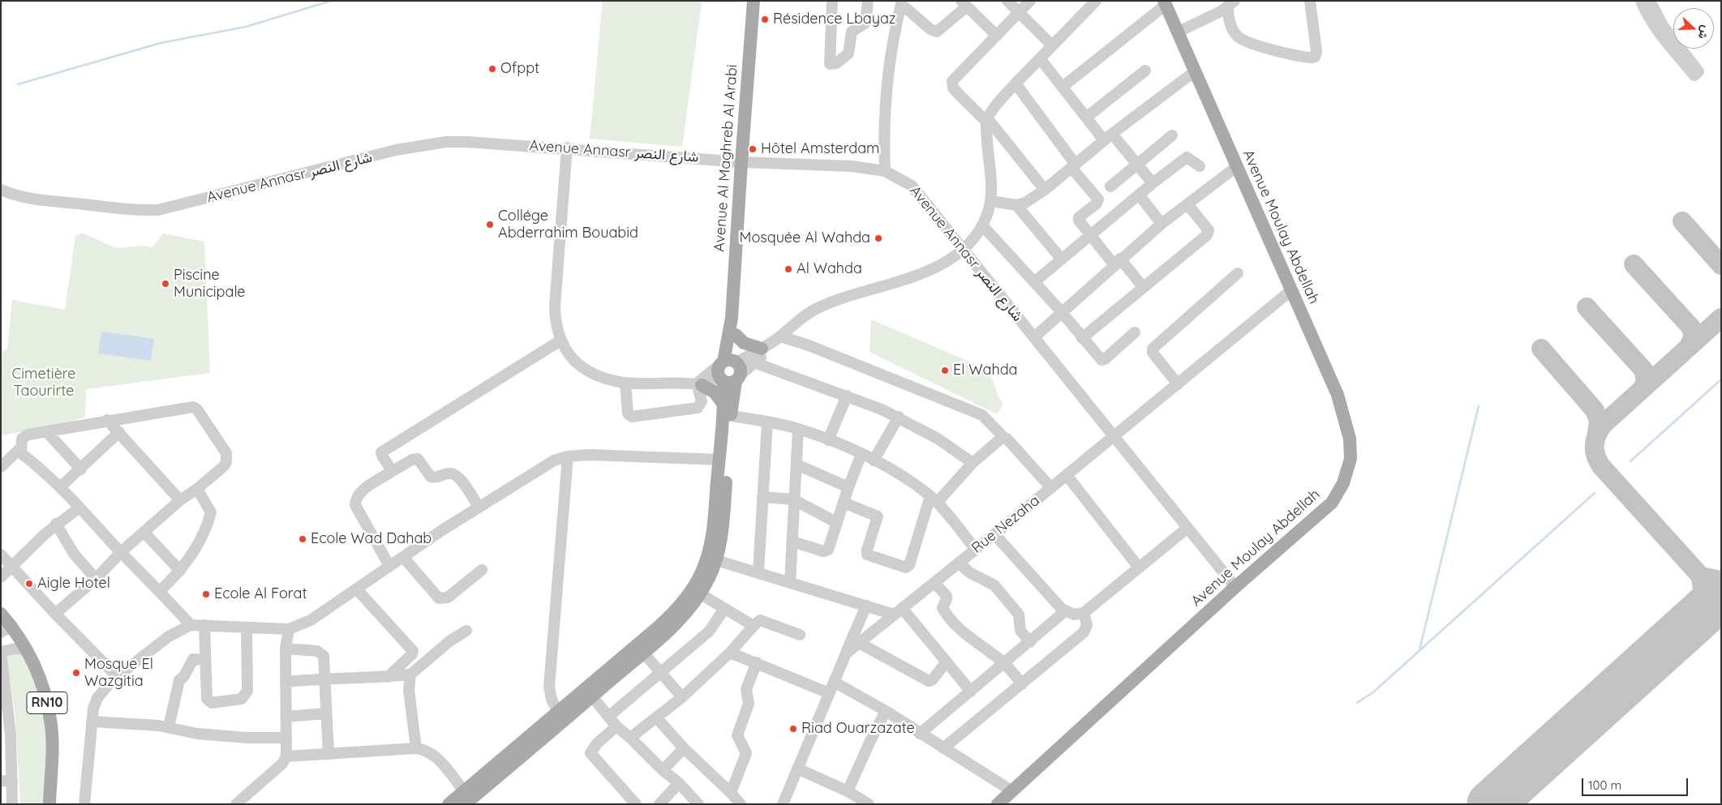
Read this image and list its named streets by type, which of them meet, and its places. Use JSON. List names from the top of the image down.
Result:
{
  "streets": {
    "main road": ["Avenue Al Maghreb Al Arabi", "Avenue Moulay Abdellah", "RN10"],
    "street": ["Avenue Annasr شارع النصر", "Rue Nezaha"]
  },
  "crossings": [
    ["Avenue Annasr شارع النصر", "Avenue Al Maghreb Al Arabi"],
    ["Avenue Annasr شارع النصر", "Avenue Moulay Abdellah"],
    ["Avenue Annasr شارع النصر", "Rue Nezaha"],
    ["Avenue Moulay Abdellah", "Rue Nezaha"]
  ],
  "parks": ["Cimetière Taourirte"],
  "places": [
    "Résidence Lbayaz",
    "Ofppt",
    "Hôtel Amsterdam",
    "Collége Abderrahim Bouabid",
    "Mosquée Al Wahda",
    "Al Wahda",
    "Piscine Municipale",
    "El Wahda",
    "Ecole Wad Dahab",
    "Aigle Hotel",
    "Ecole Al Forat",
    "Mosque El Wazgitia",
    "Riad Ouarzazate"
  ],
  "scale_bar": "100 m",
  "north": "right"
}
